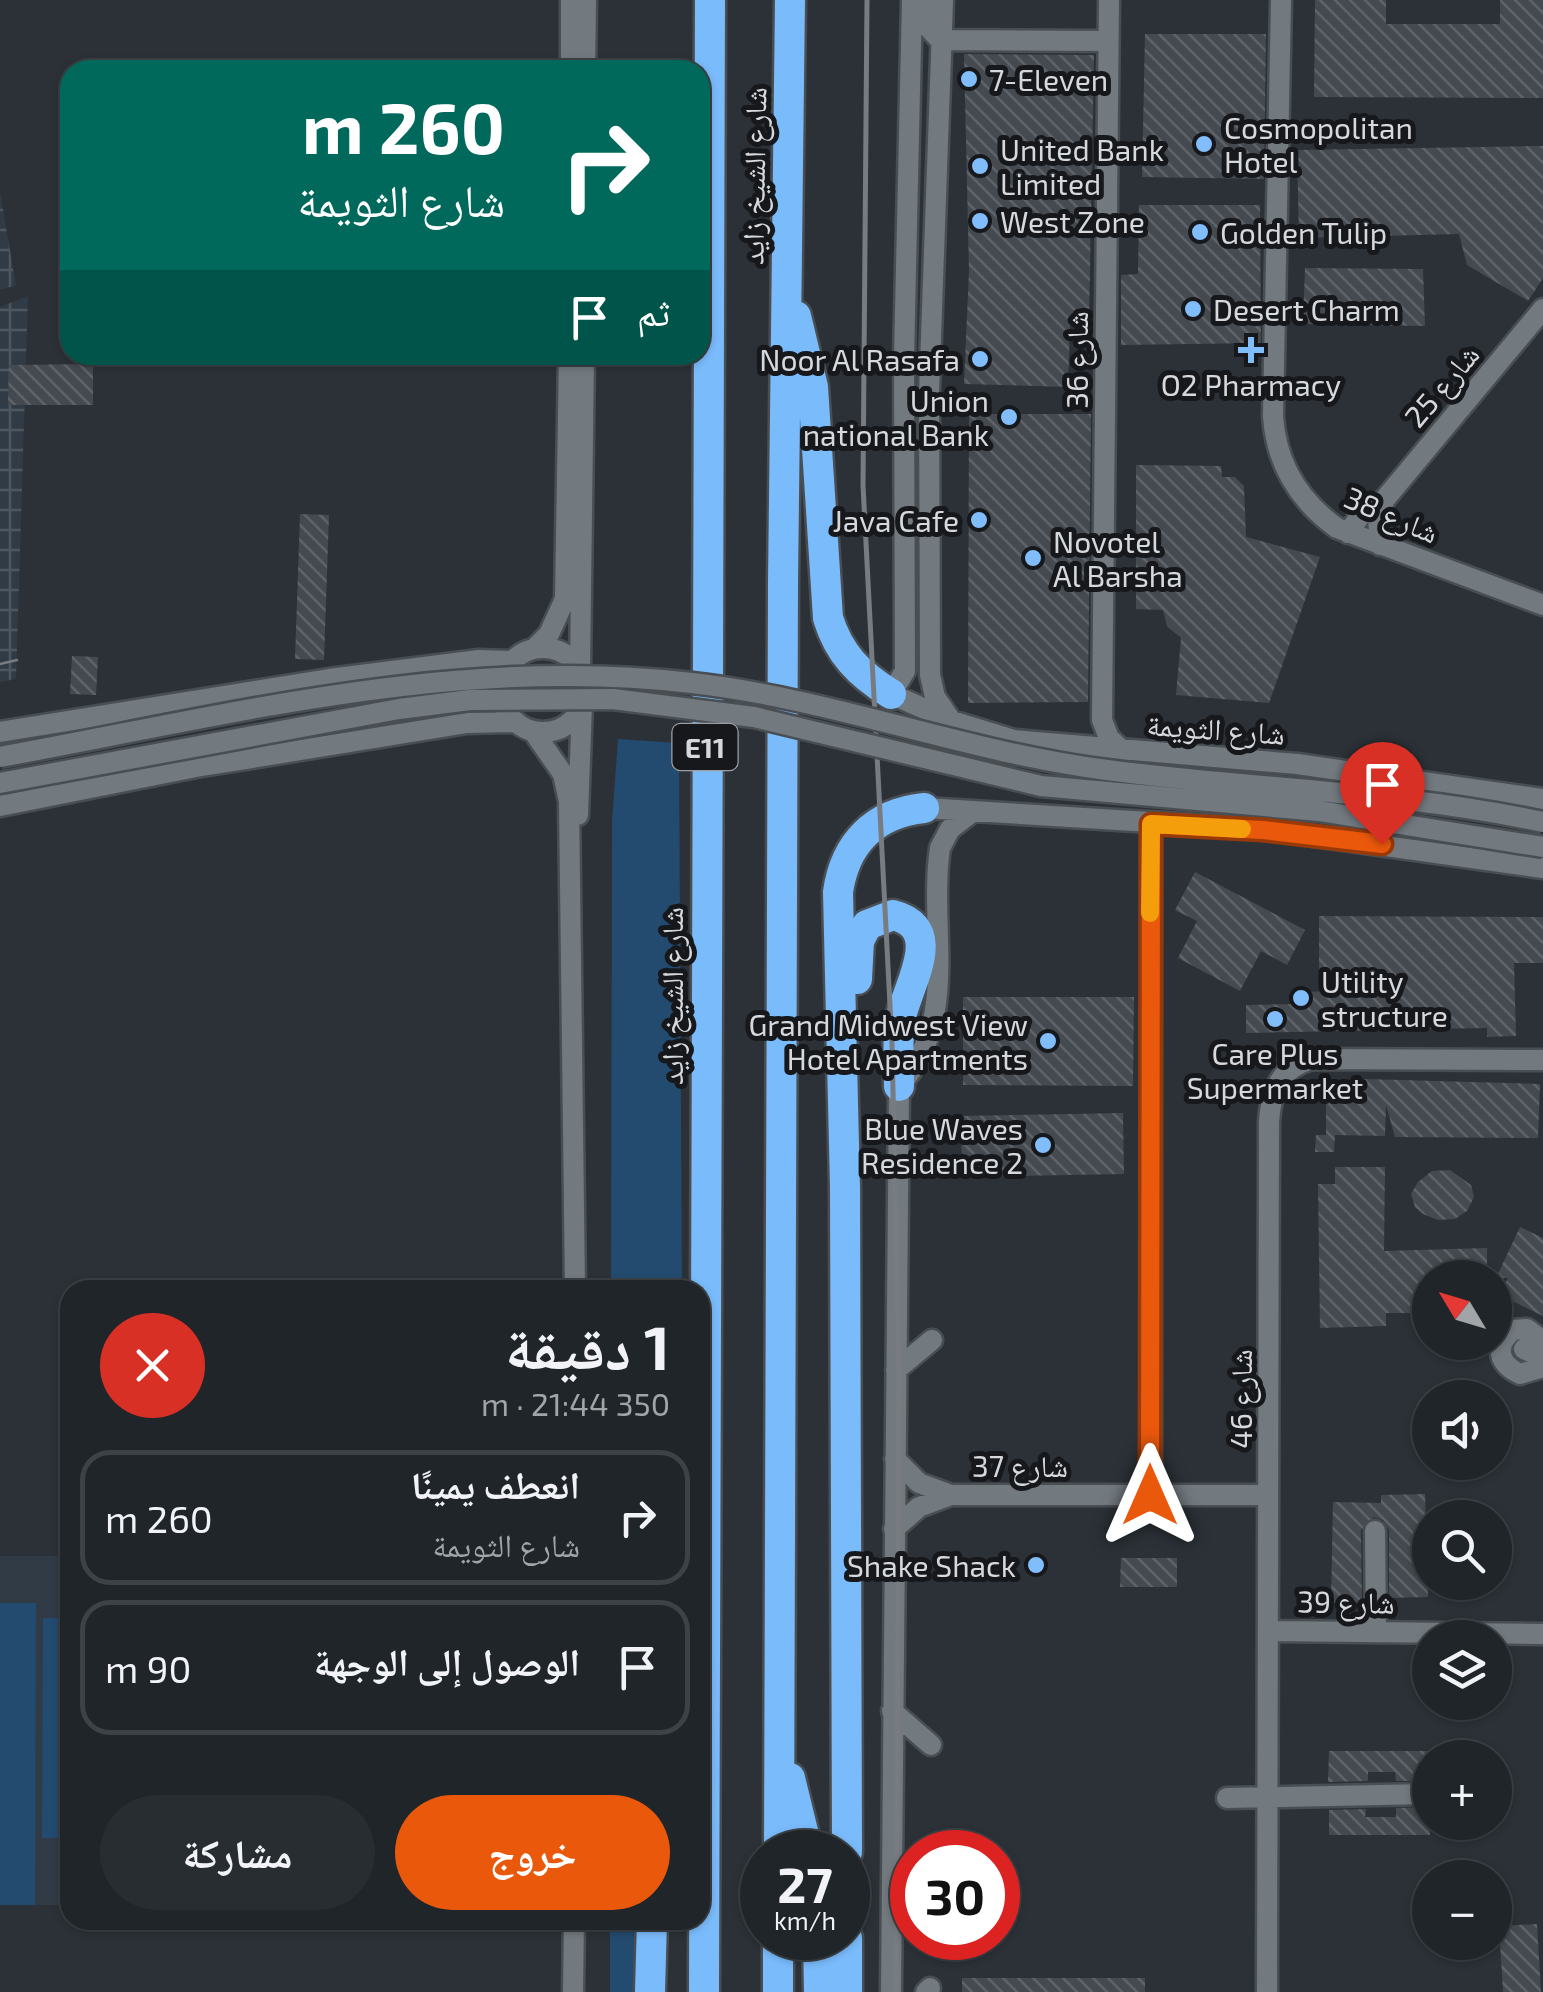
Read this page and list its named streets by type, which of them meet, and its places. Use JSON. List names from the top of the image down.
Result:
{
  "streets": {
    "highway": ["شارع الشيخ زايد", "E11"],
    "street": [
      "شارع 36",
      "شارع 25",
      "شارع 38",
      "شارع الثويمة",
      "شارع 46",
      "شارع 37",
      "شارع 39"
    ]
  },
  "crossings": [
    ["شارع 25", "شارع 38"],
    ["شارع 46", "شارع 37"],
    ["شارع 46", "شارع 39"]
  ],
  "places": {
    "other": [
      "7-Eleven",
      "Cosmopolitan Hotel",
      "United Bank Limited",
      "West Zone",
      "Golden Tulip",
      "Desert Charm",
      "Noor Al Rasafa",
      "Union national Bank",
      "Java Cafe",
      "Novotel Al Barsha",
      "Utility structure",
      "Care Plus Supermarket",
      "Grand Midwest View Hotel Apartments",
      "Blue Waves Residence 2",
      "Shake Shack"
    ],
    "health": ["O2 Pharmacy"]
  },
  "north": "top left",
  "page": {
    "turn": ["260 m", "شارع الثويمة"],
    "then": "ثم",
    "map_buttons": ["+", "−"],
    "heading": ["1 دقيقة", "350 m · 21:44"],
    "list": [
      {
        "name": "انعطف يمينًا",
        "note": "شارع الثويمة",
        "value": "260 m"
      },
      {
        "name": "الوصول إلى الوجهة",
        "value": "90 m"
      }
    ],
    "buttons": ["خروج", "مشاركة"],
    "speed": "27 km/h",
    "limit": "30"
  }
}
